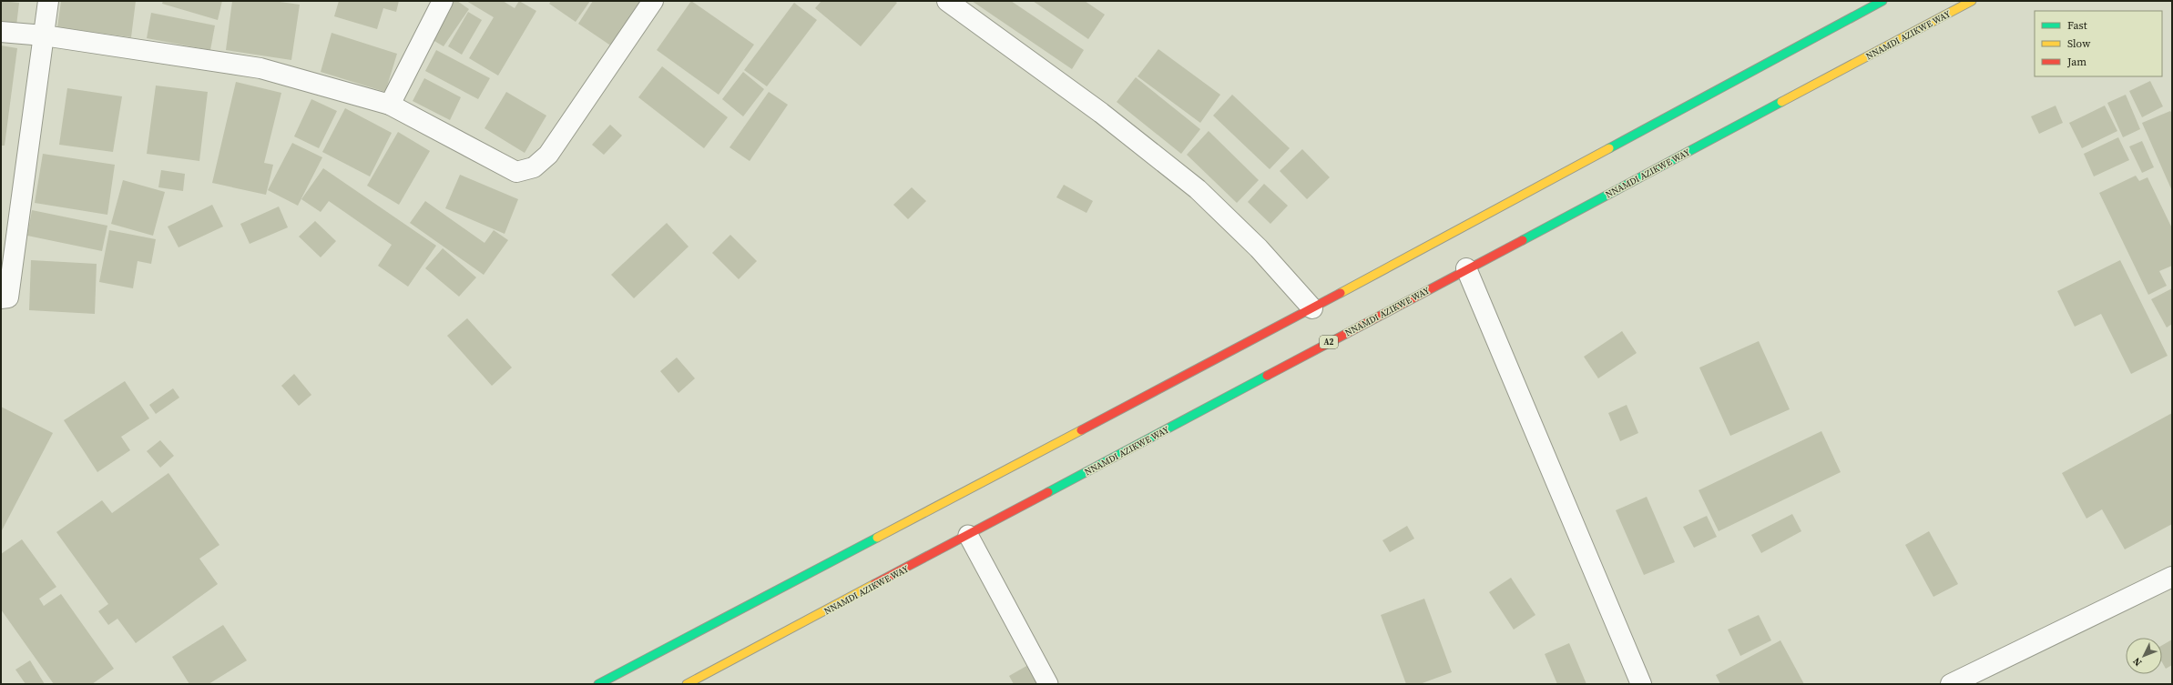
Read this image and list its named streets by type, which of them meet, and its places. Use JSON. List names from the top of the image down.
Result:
{
  "streets": {
    "highway": ["NNAMDI AZIKWE WAY", "A2"]
  },
  "legend": ["Fast", "Slow", "Jam"],
  "north": "bottom left"
}
